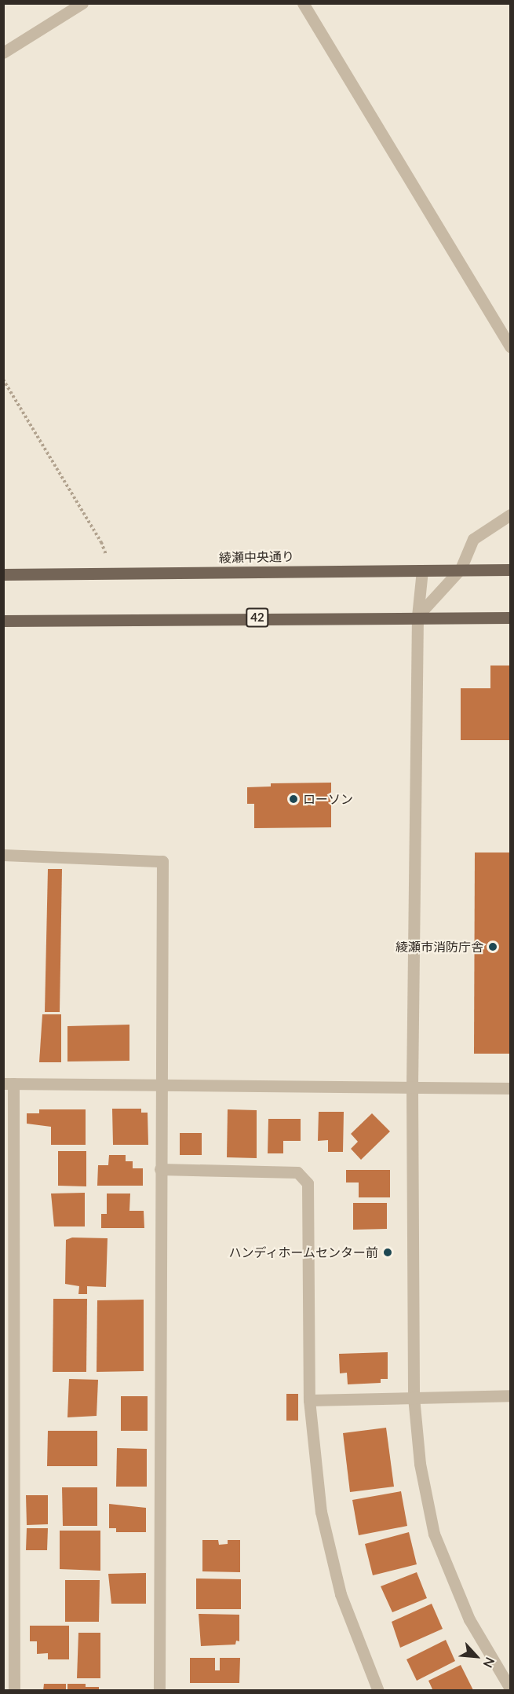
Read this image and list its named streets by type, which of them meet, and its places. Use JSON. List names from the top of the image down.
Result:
{
  "streets": {
    "main road": ["綾瀬中央通り", "42"]
  },
  "places": ["ローソン", "綾瀬市消防庁舎", "ハンディホームセンター前"],
  "north": "bottom right"
}
